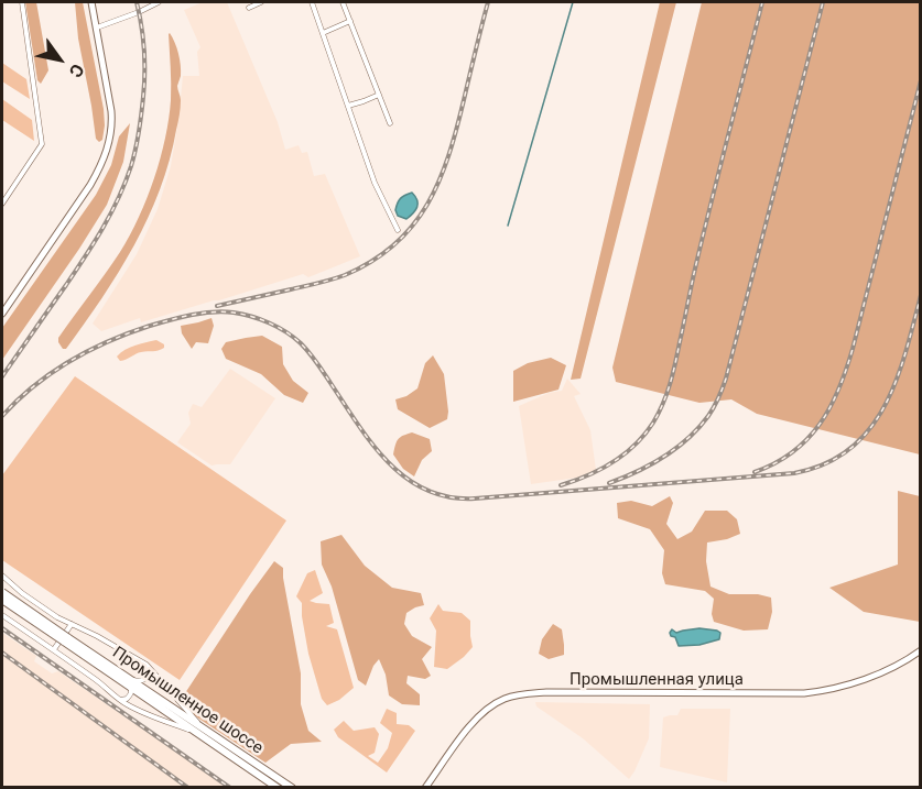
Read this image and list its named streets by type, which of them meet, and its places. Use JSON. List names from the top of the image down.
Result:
{
  "streets": {
    "main road": ["Промышленное шоссе"],
    "street": ["Промышленная улица"]
  },
  "north": "bottom right"
}
